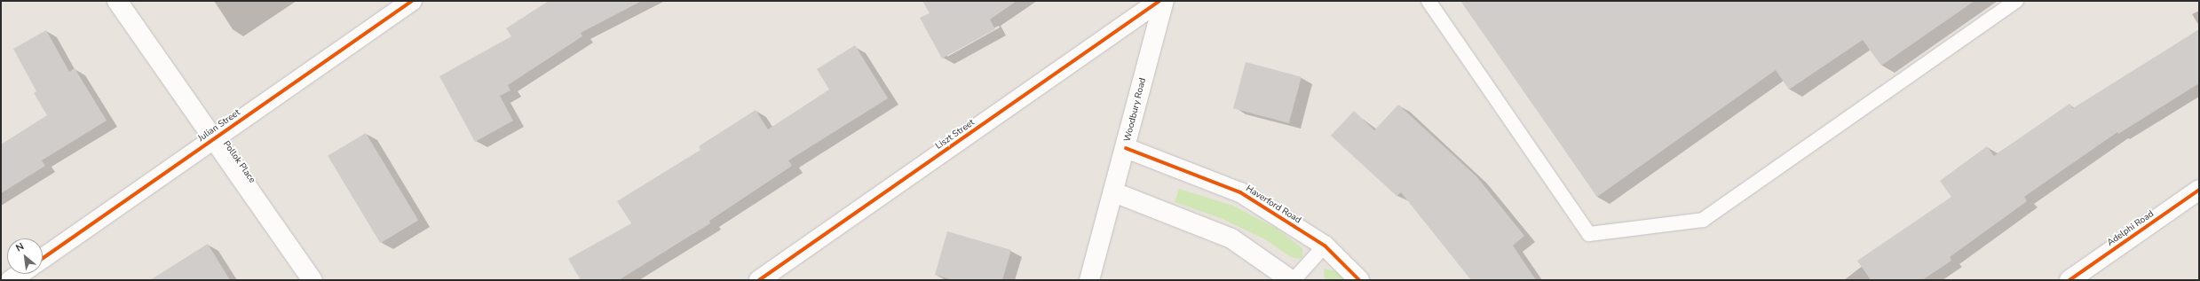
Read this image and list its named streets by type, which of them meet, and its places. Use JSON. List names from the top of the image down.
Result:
{
  "streets": {
    "street": [
      "Woodbury Road",
      "Julian Street",
      "Liszt Street",
      "Pollok Place",
      "Haverford Road",
      "Adelphi Road"
    ]
  },
  "crossings": [
    ["Woodbury Road", "Haverford Road"],
    ["Julian Street", "Pollok Place"]
  ],
  "north": "top left"
}
